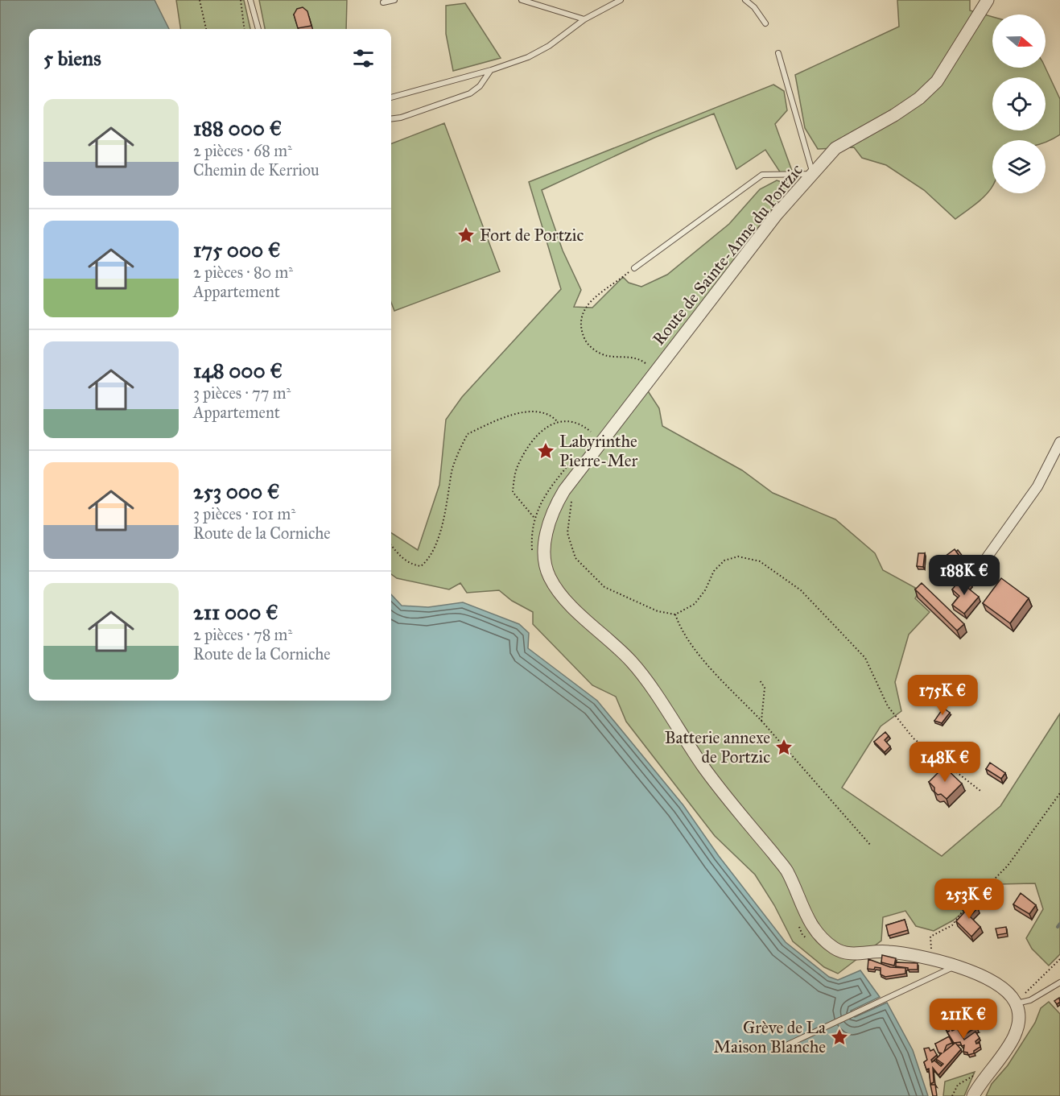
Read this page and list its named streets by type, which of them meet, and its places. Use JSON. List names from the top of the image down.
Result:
{
  "streets": {
    "street": ["Route de Sainte-Anne du Portzic"]
  },
  "places": {
    "place": [
      "Fort de Portzic",
      "Labyrinthe Pierre-Mer",
      "Batterie annexe de Portzic",
      "Grève de La Maison Blanche"
    ]
  },
  "north": "right",
  "page": {
    "heading": "5 biens",
    "list": [
      {
        "name": "188 000 €",
        "note": "2 pièces · 68 m² · Chemin de Kerriou"
      },
      {
        "name": "175 000 €",
        "note": "2 pièces · 80 m² · Appartement"
      },
      {
        "name": "148 000 €",
        "note": "3 pièces · 77 m² · Appartement"
      },
      {
        "name": "253 000 €",
        "note": "3 pièces · 101 m² · Route de la Corniche"
      },
      {
        "name": "211 000 €",
        "note": "2 pièces · 78 m² · Route de la Corniche"
      }
    ],
    "price": [
      "188K €",
      "175K €",
      "148K €",
      "253K €",
      "211K €"
    ]
  }
}
